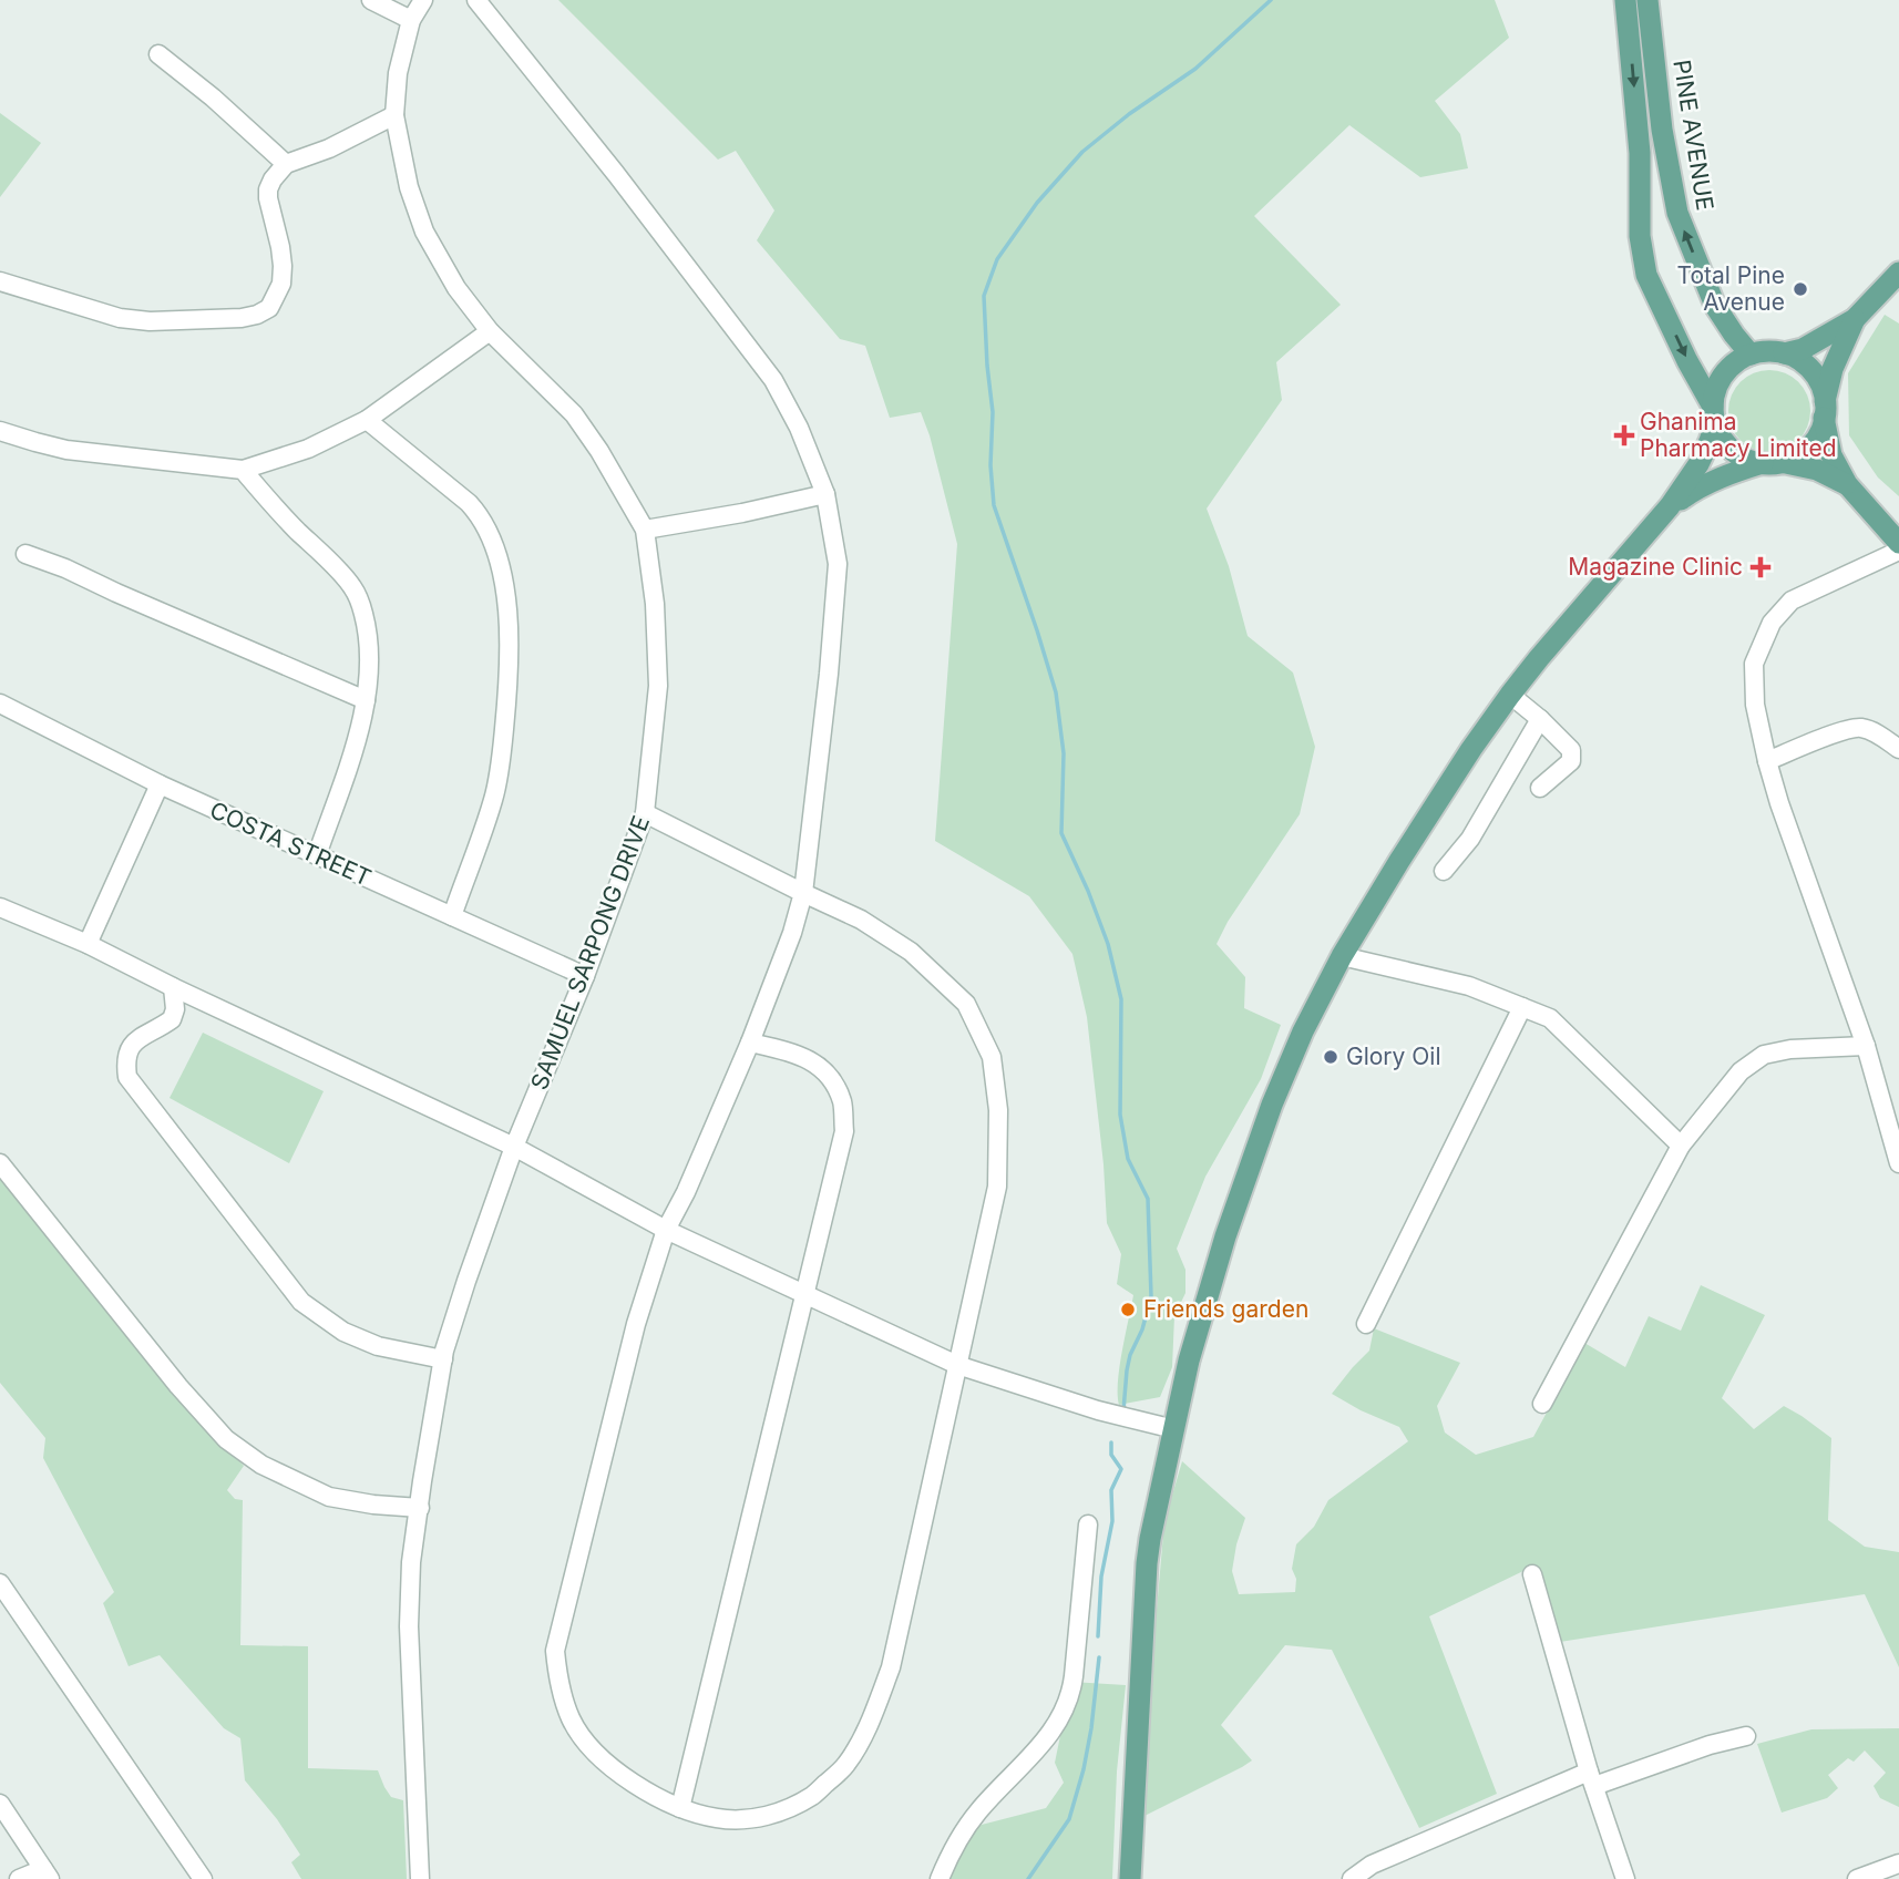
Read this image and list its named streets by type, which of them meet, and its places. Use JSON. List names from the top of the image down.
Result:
{
  "streets": {
    "main road": ["PINE AVENUE"],
    "street": ["COSTA STREET", "SAMUEL SARPONG DRIVE"]
  },
  "crossings": [
    ["COSTA STREET", "SAMUEL SARPONG DRIVE"]
  ],
  "places": {
    "other": ["Total Pine Avenue", "Glory Oil", "Friends garden"],
    "health": ["Ghanima Pharmacy Limited", "Magazine Clinic"]
  }
}
